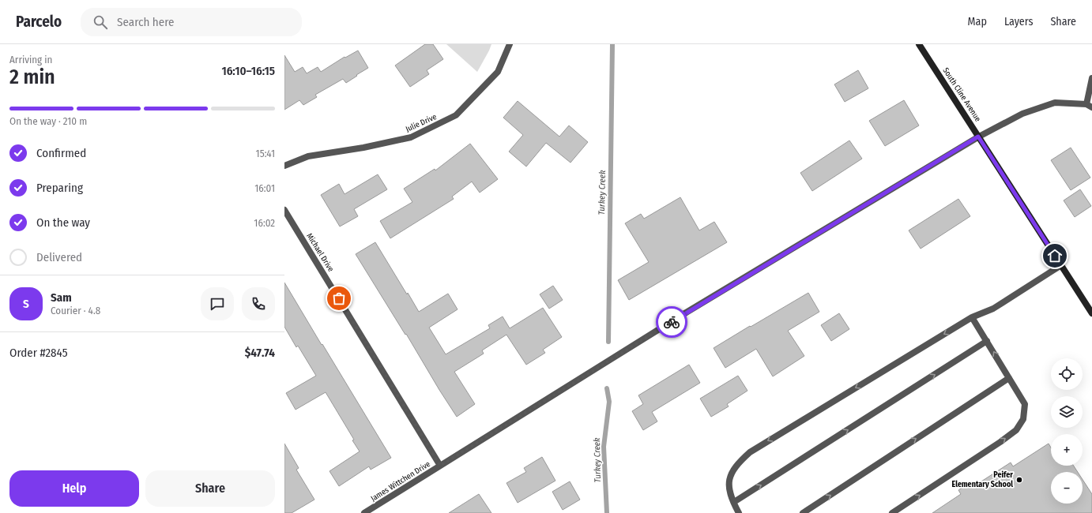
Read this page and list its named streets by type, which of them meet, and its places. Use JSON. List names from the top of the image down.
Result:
{
  "streets": {
    "street": [
      "South Cline Avenue",
      "Julie Drive",
      "Michael Drive",
      "James Wittchen Drive"
    ]
  },
  "crossings": [
    ["South Cline Avenue", "James Wittchen Drive"],
    ["Michael Drive", "James Wittchen Drive"]
  ],
  "water": ["Turkey Creek"],
  "places": ["Peifer Elementary School"],
  "page": {
    "header": "Parcelo",
    "search": "Search here",
    "nav": ["Map", "Layers", "Share"],
    "heading": ["2 min", "Arriving in", "16:10–16:15"],
    "panel": [
      "Sam",
      "Courier · 4.8",
      "Order #2845",
      "$47.74"
    ],
    "bar": "On the way · 210 m",
    "list": [
      ["Confirmed", "15:41"],
      ["Preparing", "16:01"],
      ["On the way", "16:02"],
      "Delivered"
    ],
    "round": "S",
    "map_buttons": ["+", "−"],
    "buttons": ["Help", "Share"]
  }
}
